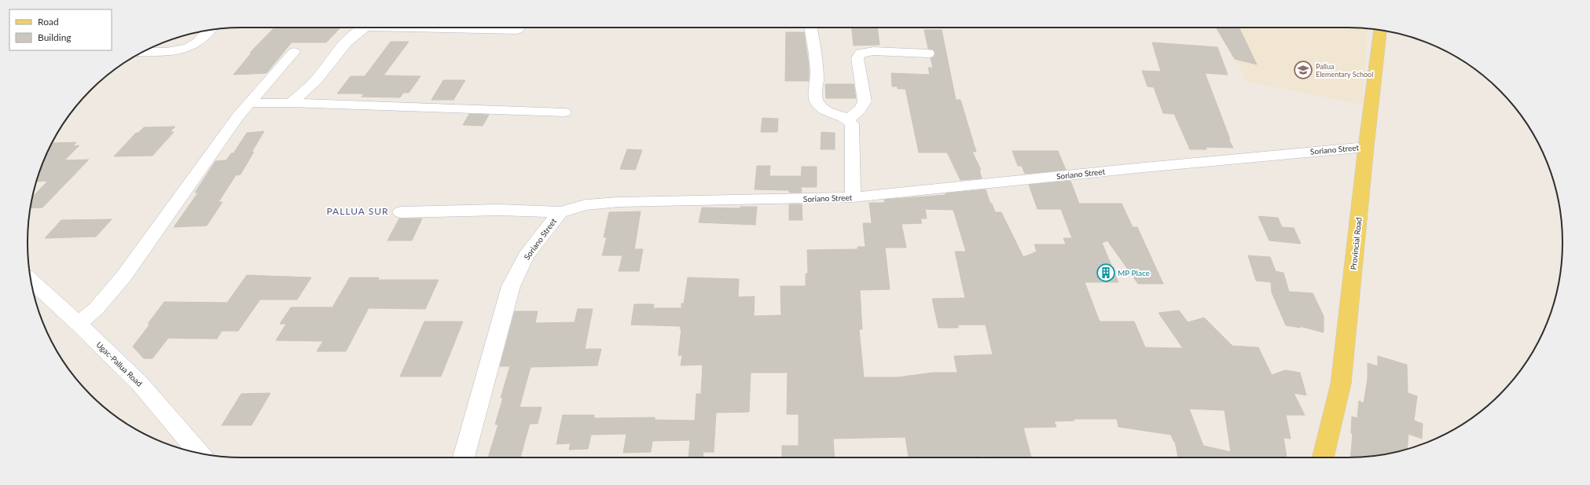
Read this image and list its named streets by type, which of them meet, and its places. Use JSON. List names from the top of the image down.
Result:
{
  "streets": {
    "main road": ["Provincial Road"],
    "street": ["Soriano Street", "Ugac-Pallua Road"]
  },
  "crossings": [
    ["Soriano Street", "Provincial Road"]
  ],
  "districts": ["PALLUA SUR"],
  "places": {
    "school or university": ["Pallua Elementary School"],
    "building": ["MP Place"]
  },
  "legend": ["Road", "Building"]
}
